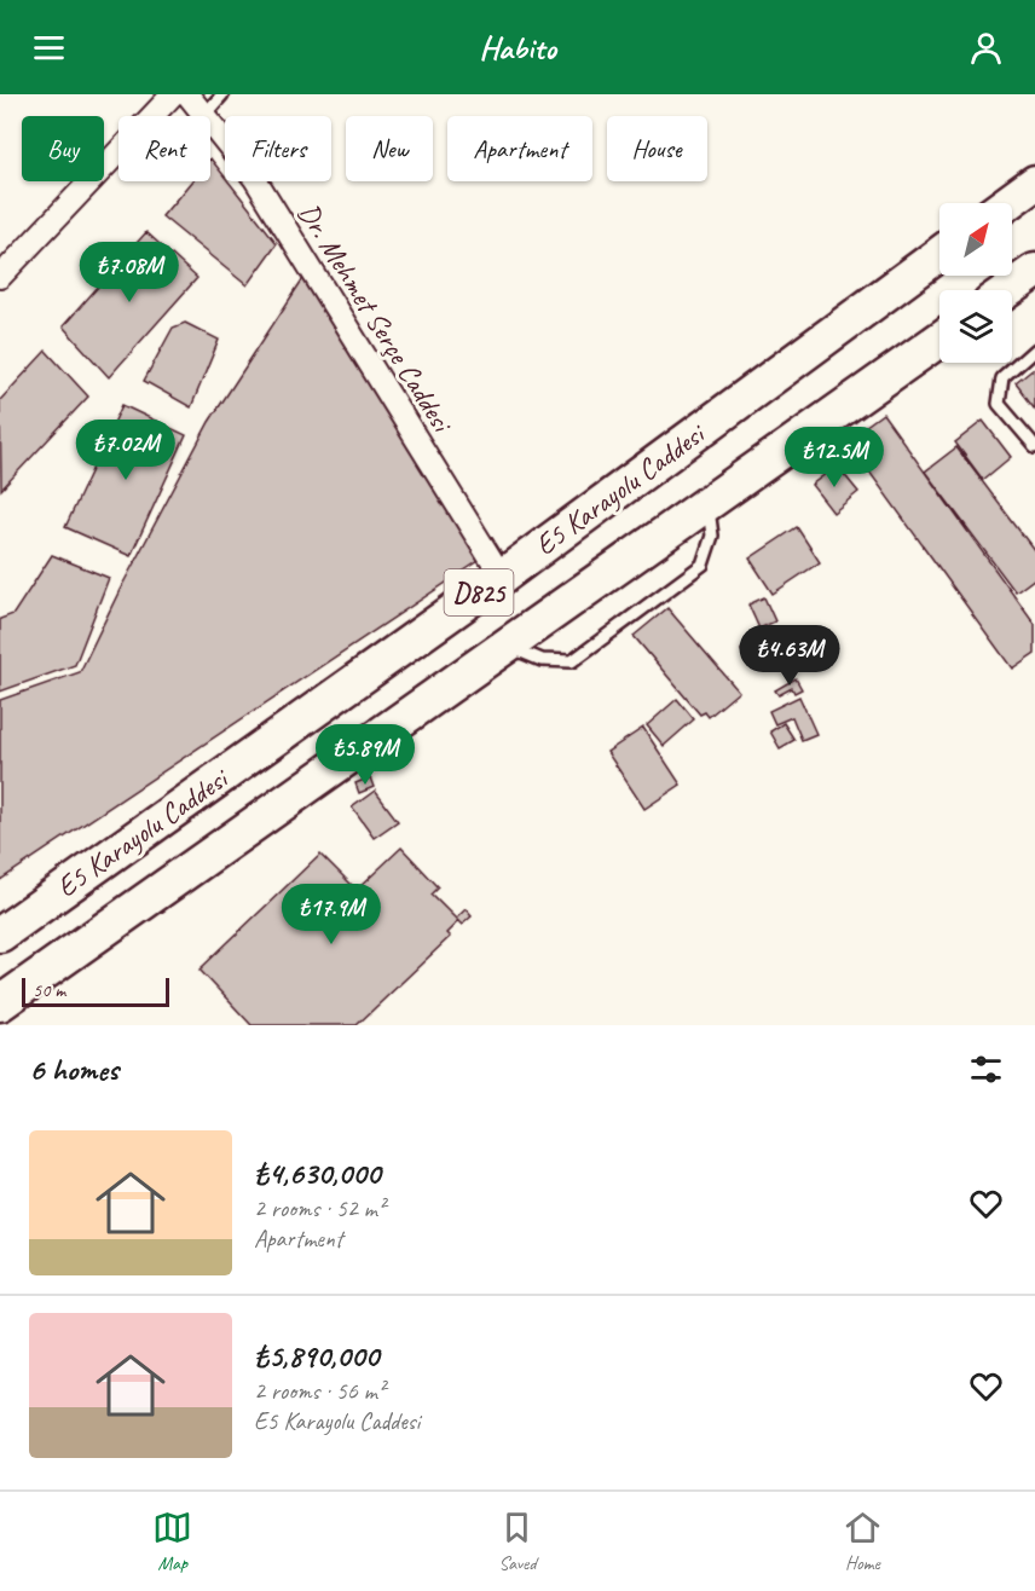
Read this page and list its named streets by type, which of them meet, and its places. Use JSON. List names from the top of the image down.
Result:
{
  "streets": {
    "highway": ["E5 Karayolu Caddesi", "D825"],
    "street": ["Dr. Mehmet Serçe Caddesi"]
  },
  "crossings": [
    ["Dr. Mehmet Serçe Caddesi", "E5 Karayolu Caddesi"]
  ],
  "scale_bar": "50 m",
  "north": "top right",
  "page": {
    "header": "Habito",
    "chip": [
      "Buy",
      "Rent",
      "Filters",
      "New",
      "Apartment",
      "House"
    ],
    "price": [
      "₺7.08M",
      "₺7.02M",
      "₺12.5M",
      "₺4.63M",
      "₺5.89M",
      "₺17.9M"
    ],
    "scale": "50 m",
    "heading": "6 homes",
    "list": [
      {
        "name": "₺4,630,000",
        "note": "2 rooms · 52 m² · Apartment"
      },
      {
        "name": "₺5,890,000",
        "note": "2 rooms · 56 m² · E5 Karayolu Caddesi"
      }
    ],
    "tabs": ["Map", "Saved", "Home"]
  }
}
